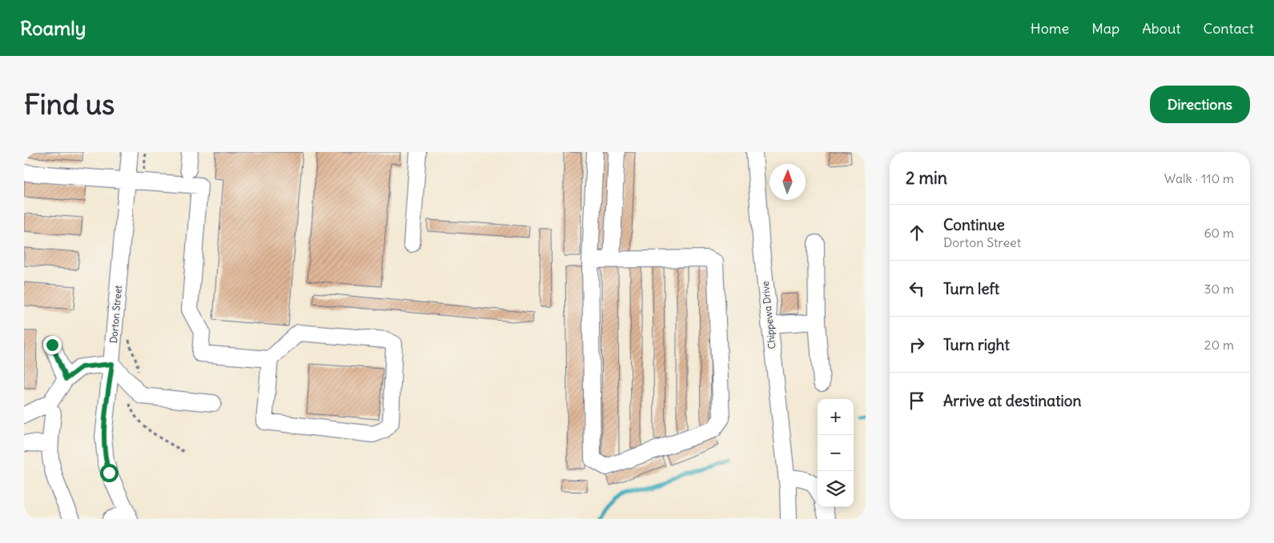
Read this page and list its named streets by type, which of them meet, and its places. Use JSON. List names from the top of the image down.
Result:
{
  "streets": {
    "street": ["Dorton Street", "Chippewa Drive"]
  },
  "north": "top",
  "page": {
    "header": "Roamly",
    "nav": [
      "Home",
      "Map",
      "About",
      "Contact"
    ],
    "buttons": "Directions",
    "title": "Find us",
    "heading": ["2 min", "Walk · 110 m"],
    "list": [
      ["Continue", "Dorton Street", "60 m"],
      ["Turn left", "30 m"],
      ["Turn right", "20 m"],
      "Arrive at destination"
    ],
    "map_buttons": ["+", "−"]
  }
}
